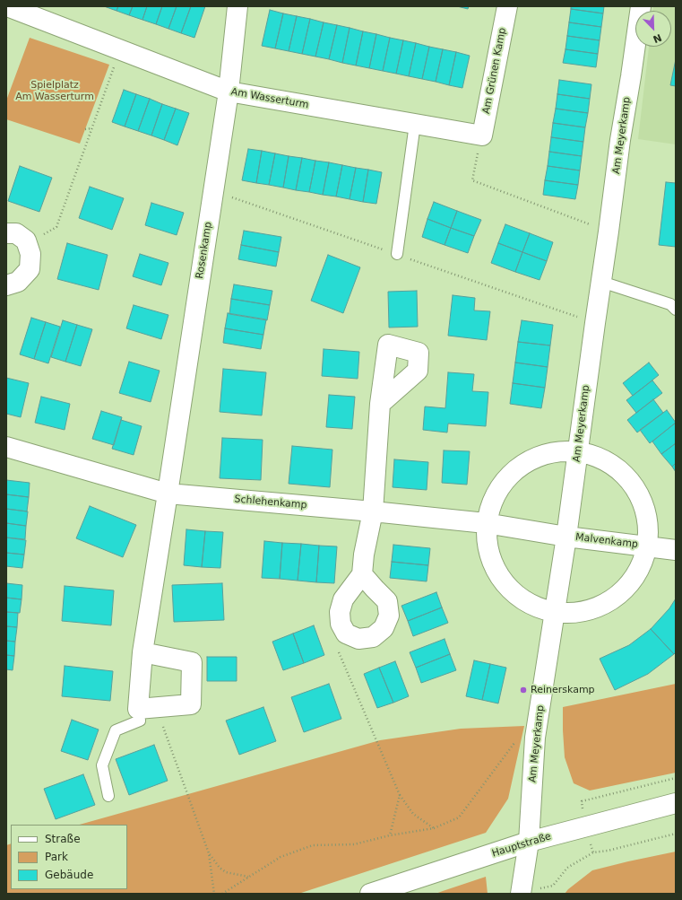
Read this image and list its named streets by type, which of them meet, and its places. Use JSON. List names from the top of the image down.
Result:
{
  "streets": {
    "street": [
      "Am Grünen Kamp",
      "Am Wasserturm",
      "Am Meyerkamp",
      "Rosenkamp",
      "Schlehenkamp",
      "Malvenkamp",
      "Hauptstraße"
    ]
  },
  "crossings": [
    ["Am Grünen Kamp", "Am Wasserturm"],
    ["Am Wasserturm", "Rosenkamp"],
    ["Am Meyerkamp", "Schlehenkamp"],
    ["Am Meyerkamp", "Malvenkamp"],
    ["Am Meyerkamp", "Hauptstraße"],
    ["Rosenkamp", "Schlehenkamp"],
    ["Schlehenkamp", "Malvenkamp"]
  ],
  "parks": ["Spielplatz Am Wasserturm"],
  "places": ["Reinerskamp"],
  "legend": ["Straße", "Park", "Gebäude"],
  "north": "bottom right"
}
